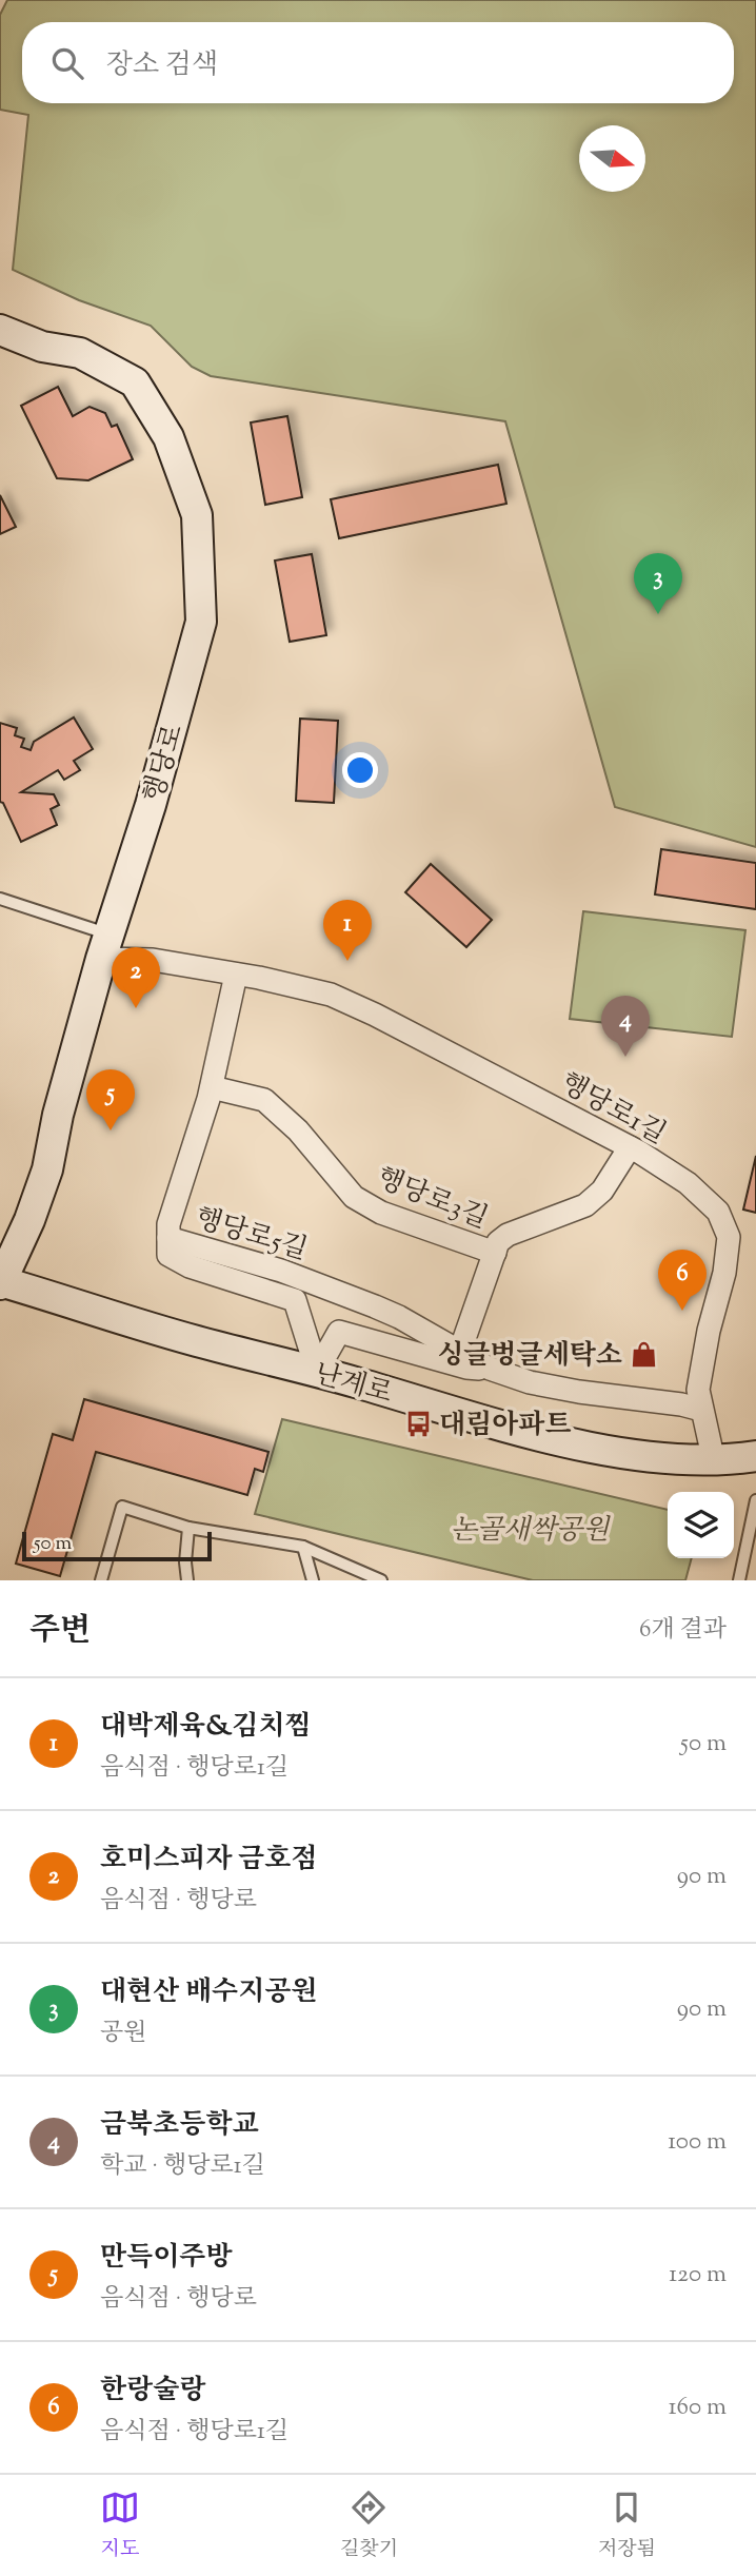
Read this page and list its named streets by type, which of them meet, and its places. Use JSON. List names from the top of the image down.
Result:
{
  "streets": {
    "main road": ["행당로", "난계로"],
    "street": ["행당로1길", "행당로3길", "행당로5길"]
  },
  "crossings": [
    ["행당로", "행당로1길"],
    ["행당로", "난계로"],
    ["행당로1길", "행당로3길"],
    ["행당로1길", "행당로5길"],
    ["행당로1길", "난계로"],
    ["행당로3길", "행당로5길"]
  ],
  "parks": ["논골새싹공원"],
  "places": {
    "shop": ["싱글벙글세탁소"],
    "bus stop": ["대림아파트"]
  },
  "scale_bar": "50 m",
  "north": "right",
  "page": {
    "search": "장소 검색",
    "pins": [
      "3",
      "1",
      "2",
      "4",
      "5",
      "6"
    ],
    "scale": "50 m",
    "heading": ["주변", "6개 결과"],
    "list": [
      {
        "mark": "1",
        "name": "대박제육&김치찜",
        "note": "음식점 · 행당로1길",
        "value": "50 m"
      },
      {
        "mark": "2",
        "name": "호미스피자 금호점",
        "note": "음식점 · 행당로",
        "value": "90 m"
      },
      {
        "mark": "3",
        "name": "대현산 배수지공원",
        "note": "공원",
        "value": "90 m"
      },
      {
        "mark": "4",
        "name": "금북초등학교",
        "note": "학교 · 행당로1길",
        "value": "100 m"
      },
      {
        "mark": "5",
        "name": "만득이주방",
        "note": "음식점 · 행당로",
        "value": "120 m"
      },
      {
        "mark": "6",
        "name": "한랑술랑",
        "note": "음식점 · 행당로1길",
        "value": "160 m"
      }
    ],
    "nav": ["지도", "길찾기", "저장됨"]
  }
}
